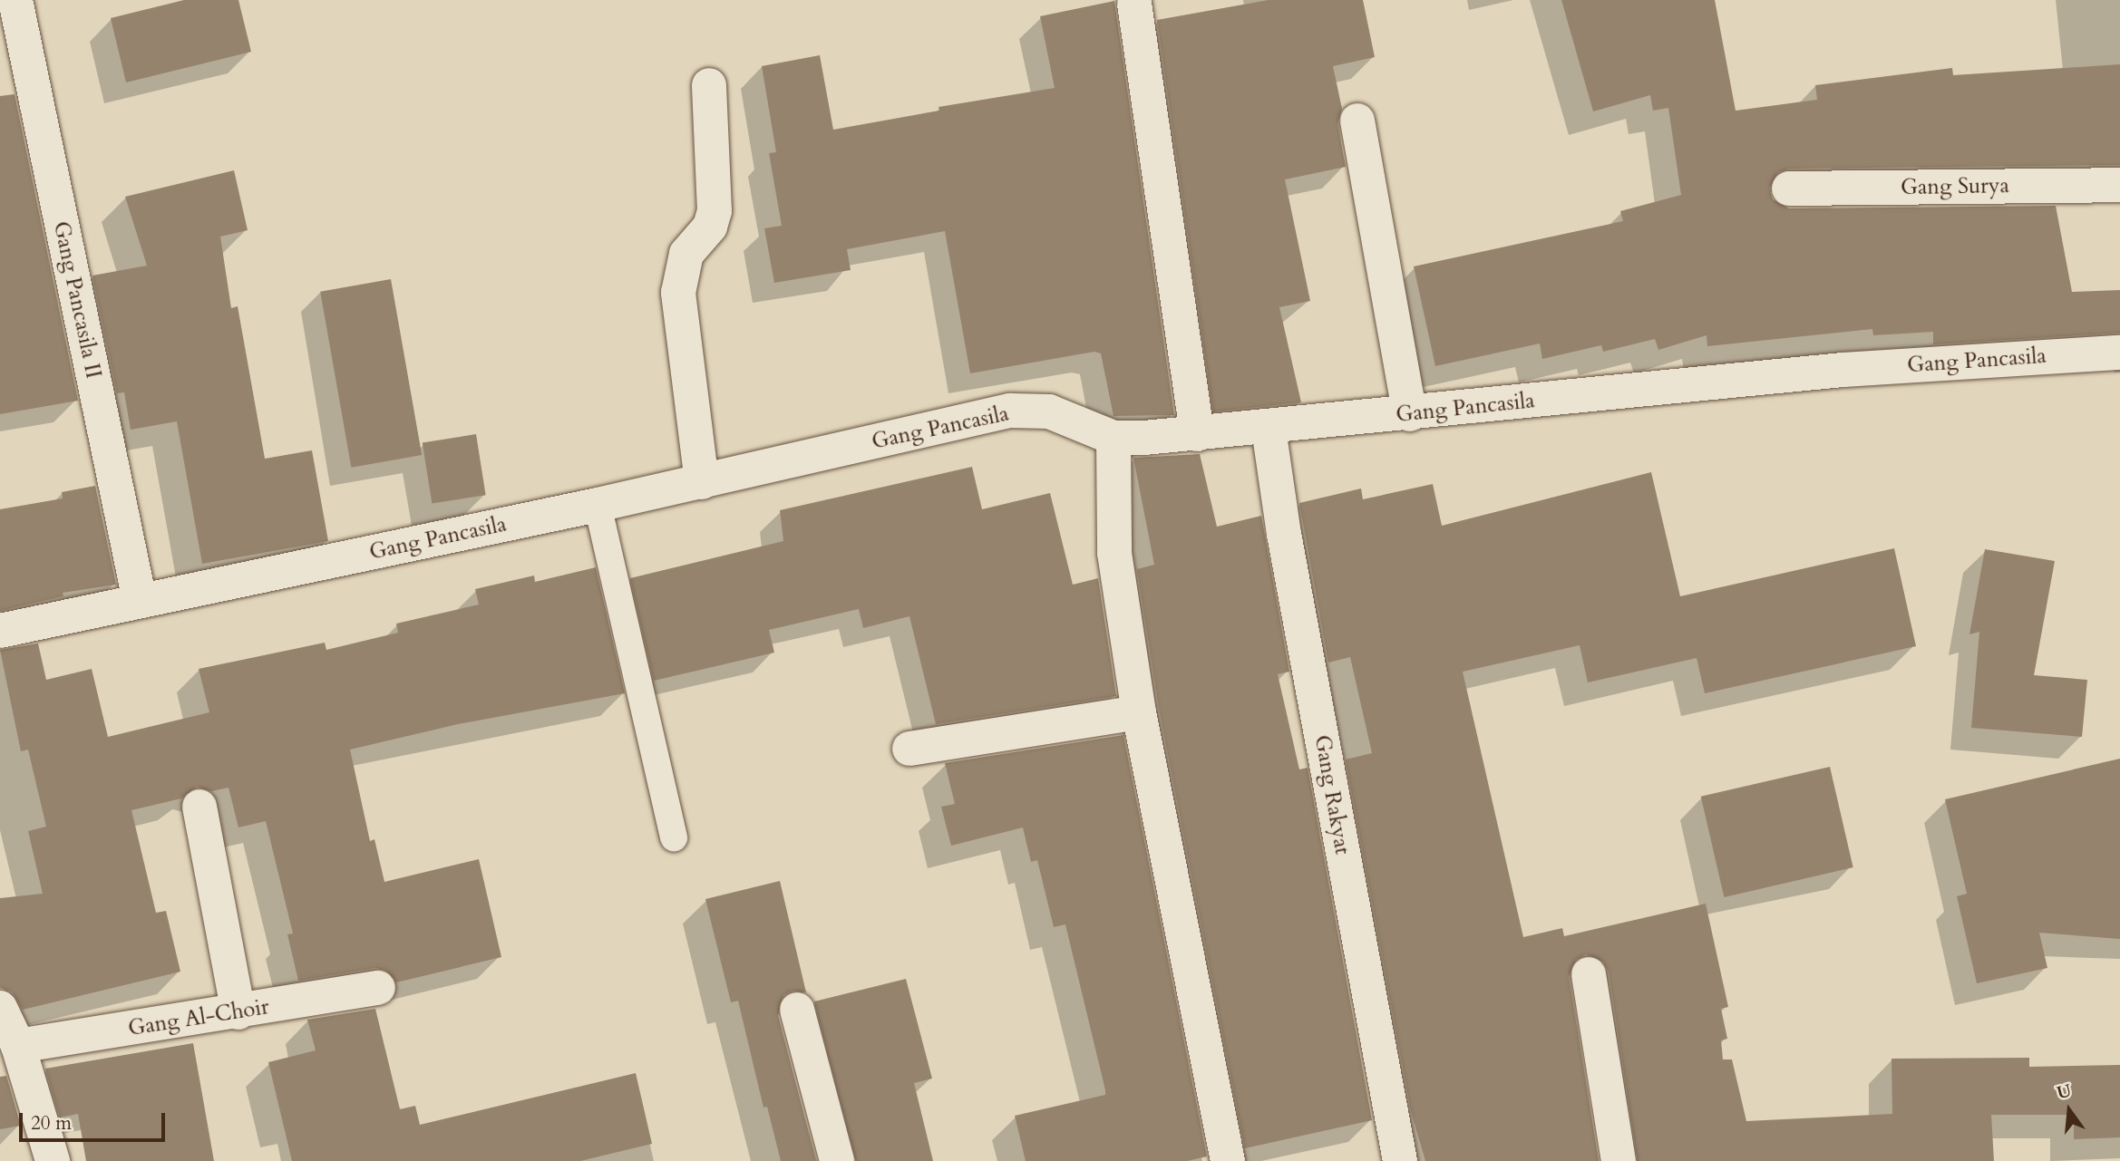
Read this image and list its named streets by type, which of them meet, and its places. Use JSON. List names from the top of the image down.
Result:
{
  "streets": {
    "street": [
      "Gang Surya",
      "Gang Pancasila II",
      "Gang Pancasila",
      "Gang Rakyat",
      "Gang Al-Choir"
    ]
  },
  "crossings": [
    ["Gang Pancasila II", "Gang Pancasila"],
    ["Gang Pancasila", "Gang Rakyat"]
  ],
  "scale_bar": "20 m",
  "north": "top"
}
